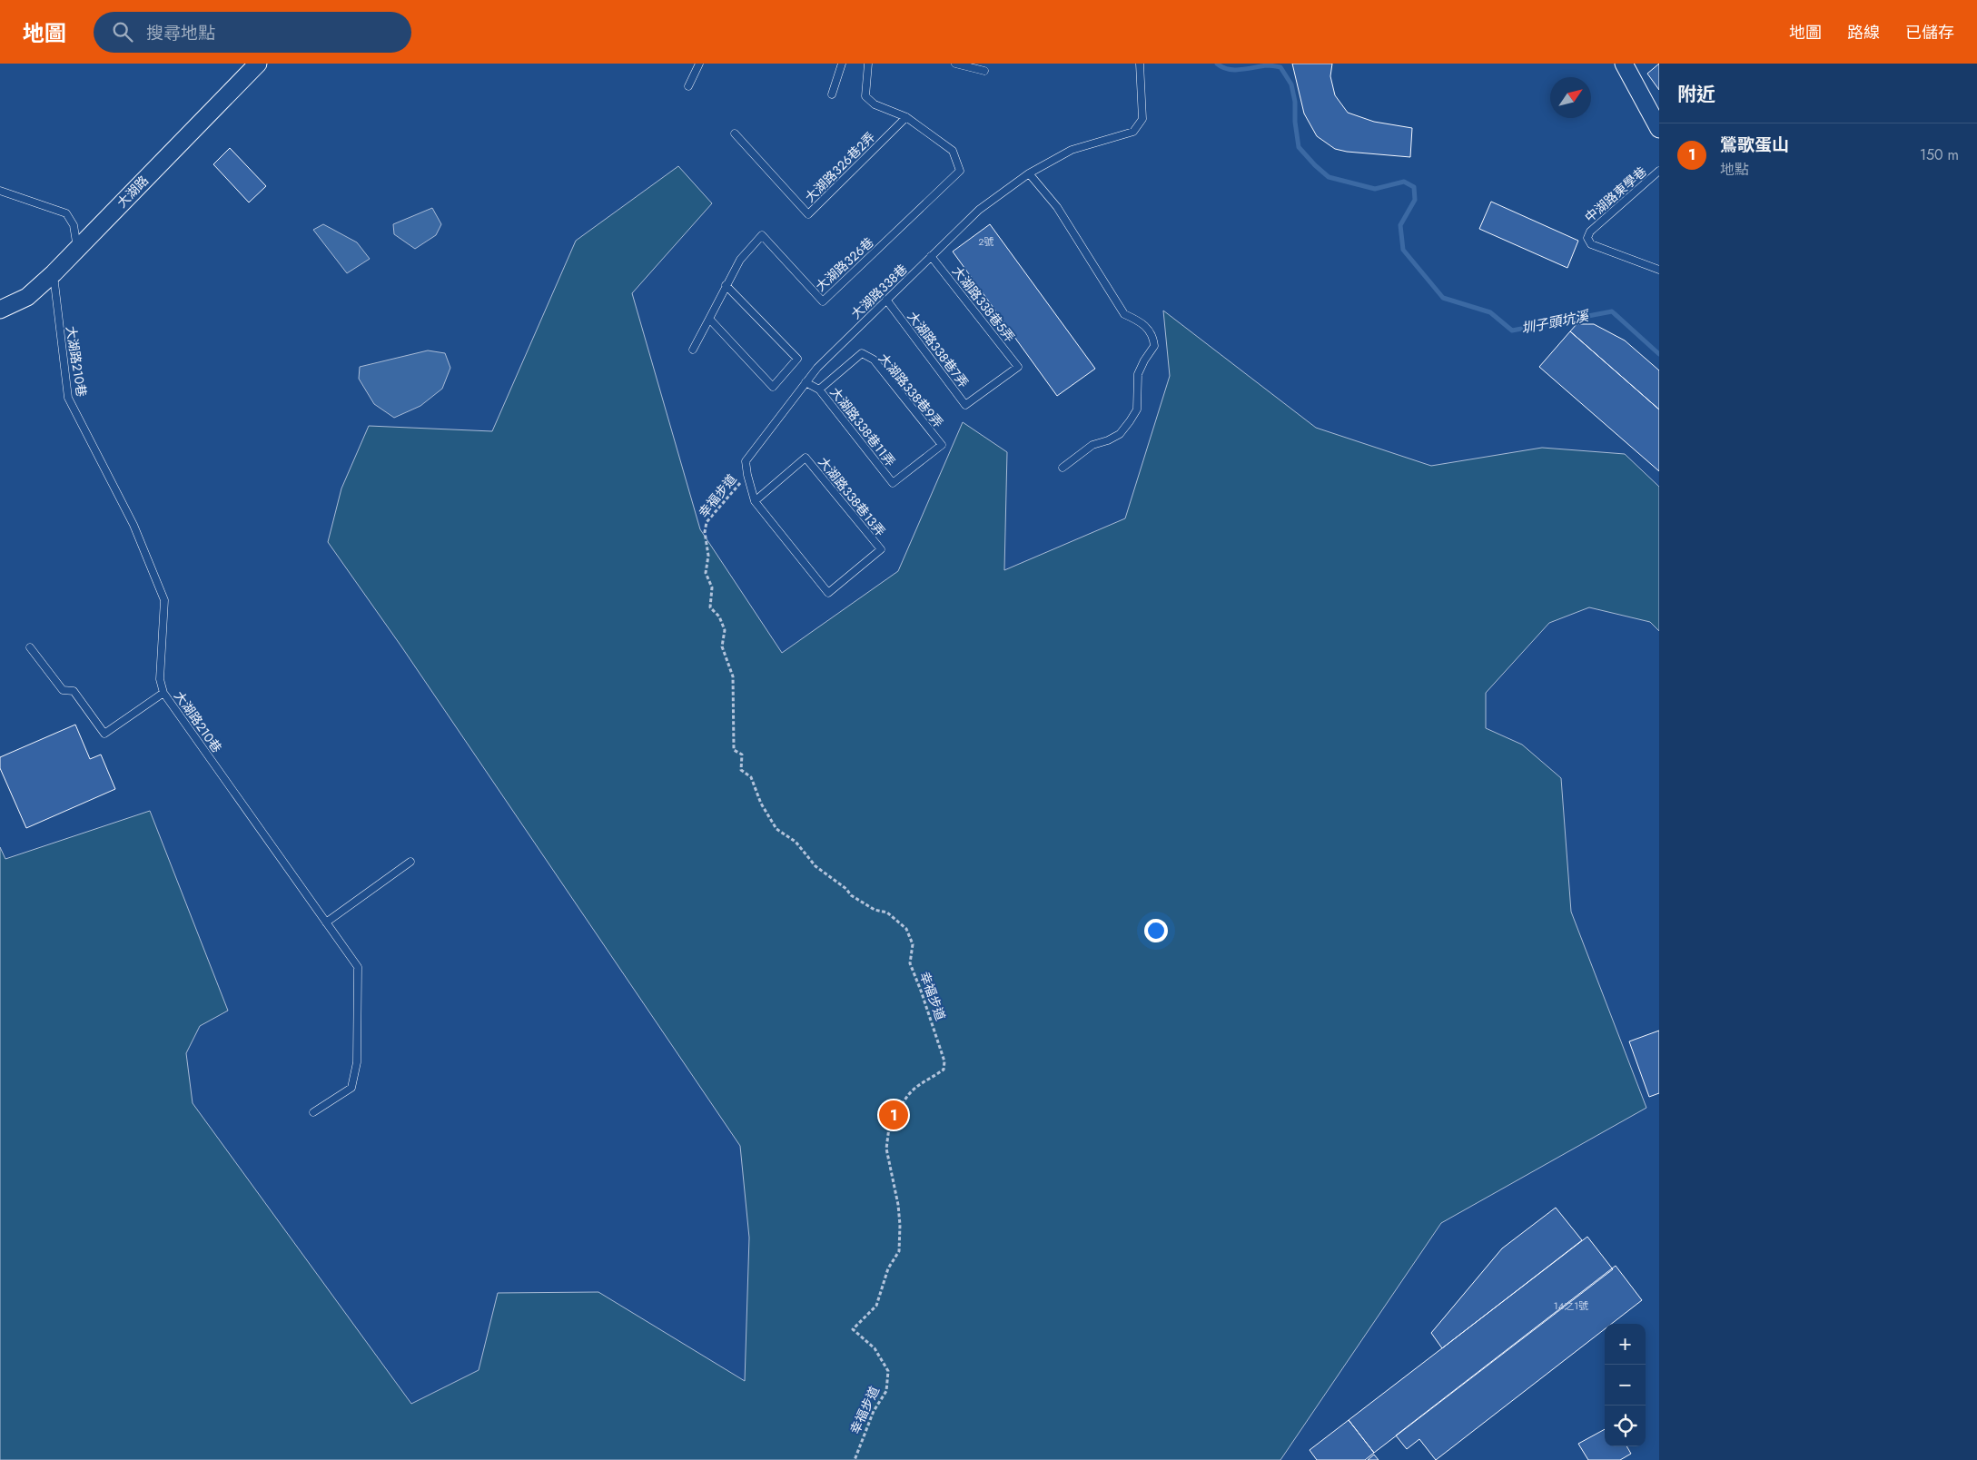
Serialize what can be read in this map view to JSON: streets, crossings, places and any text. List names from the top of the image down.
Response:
{
  "streets": {
    "street": ["大湖路"],
    "lane": [
      "大湖路326巷2弄",
      "中湖路東學巷",
      "大湖路326巷",
      "大湖路338巷",
      "大湖路338巷5弄",
      "大湖路338巷7弄",
      "大湖路210巷",
      "大湖路338巷9弄",
      "大湖路338巷11弄",
      "大湖路338巷13弄"
    ],
    "path": ["幸福步道"]
  },
  "crossings": [
    ["大湖路326巷2弄", "大湖路326巷"],
    ["大湖路", "大湖路210巷"],
    ["大湖路338巷", "大湖路338巷5弄"],
    ["大湖路338巷", "大湖路338巷7弄"],
    ["大湖路338巷", "大湖路338巷11弄"],
    ["大湖路338巷", "幸福步道"],
    ["大湖路338巷", "大湖路338巷13弄"],
    ["大湖路338巷5弄", "大湖路338巷7弄"],
    ["大湖路338巷9弄", "大湖路338巷11弄"]
  ],
  "water": ["圳子頭坑溪"],
  "house_numbers": ["2號", "14之1號"],
  "north": "top right",
  "page": {
    "header": "地圖",
    "search": "搜尋地點",
    "nav": ["地圖", "路線", "已儲存"],
    "heading": "附近",
    "list": [
      {
        "mark": "1",
        "name": "鶯歌蛋山",
        "note": "地點",
        "value": "150 m"
      }
    ],
    "pins": "1",
    "map_buttons": ["+", "−"]
  }
}
